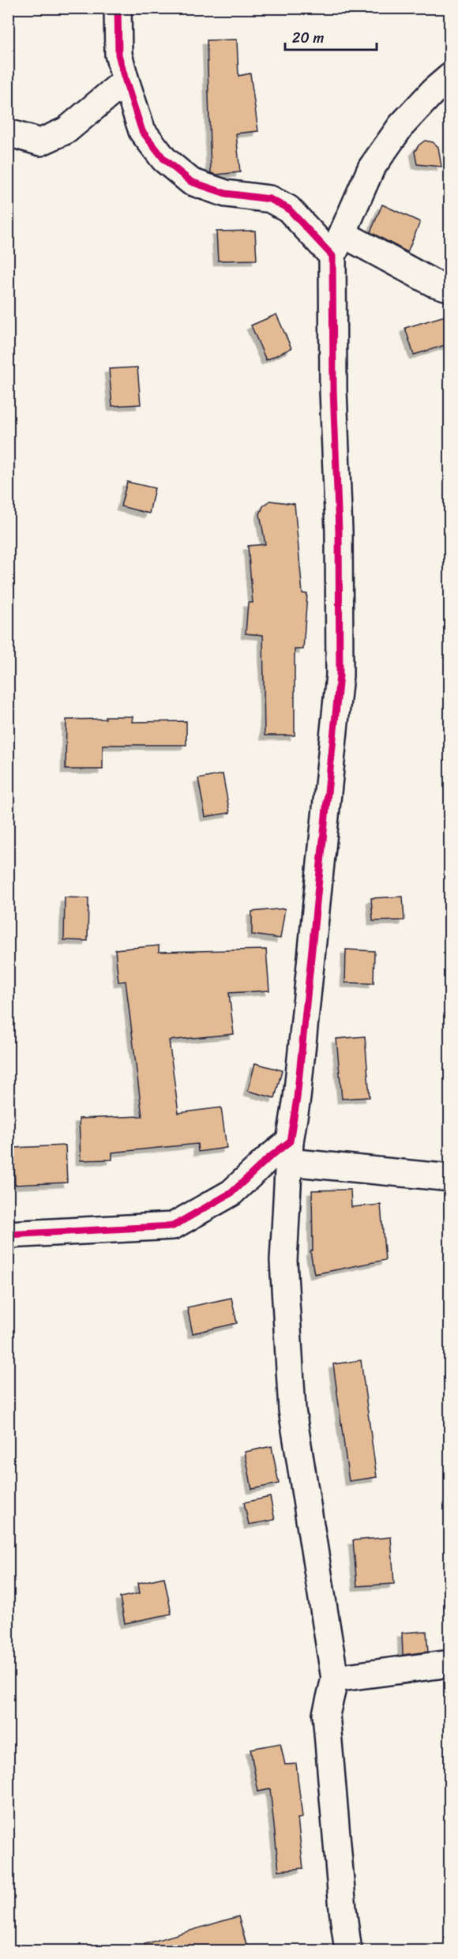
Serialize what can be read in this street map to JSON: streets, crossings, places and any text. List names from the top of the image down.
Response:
{
  "scale_bar": "20 m"
}
